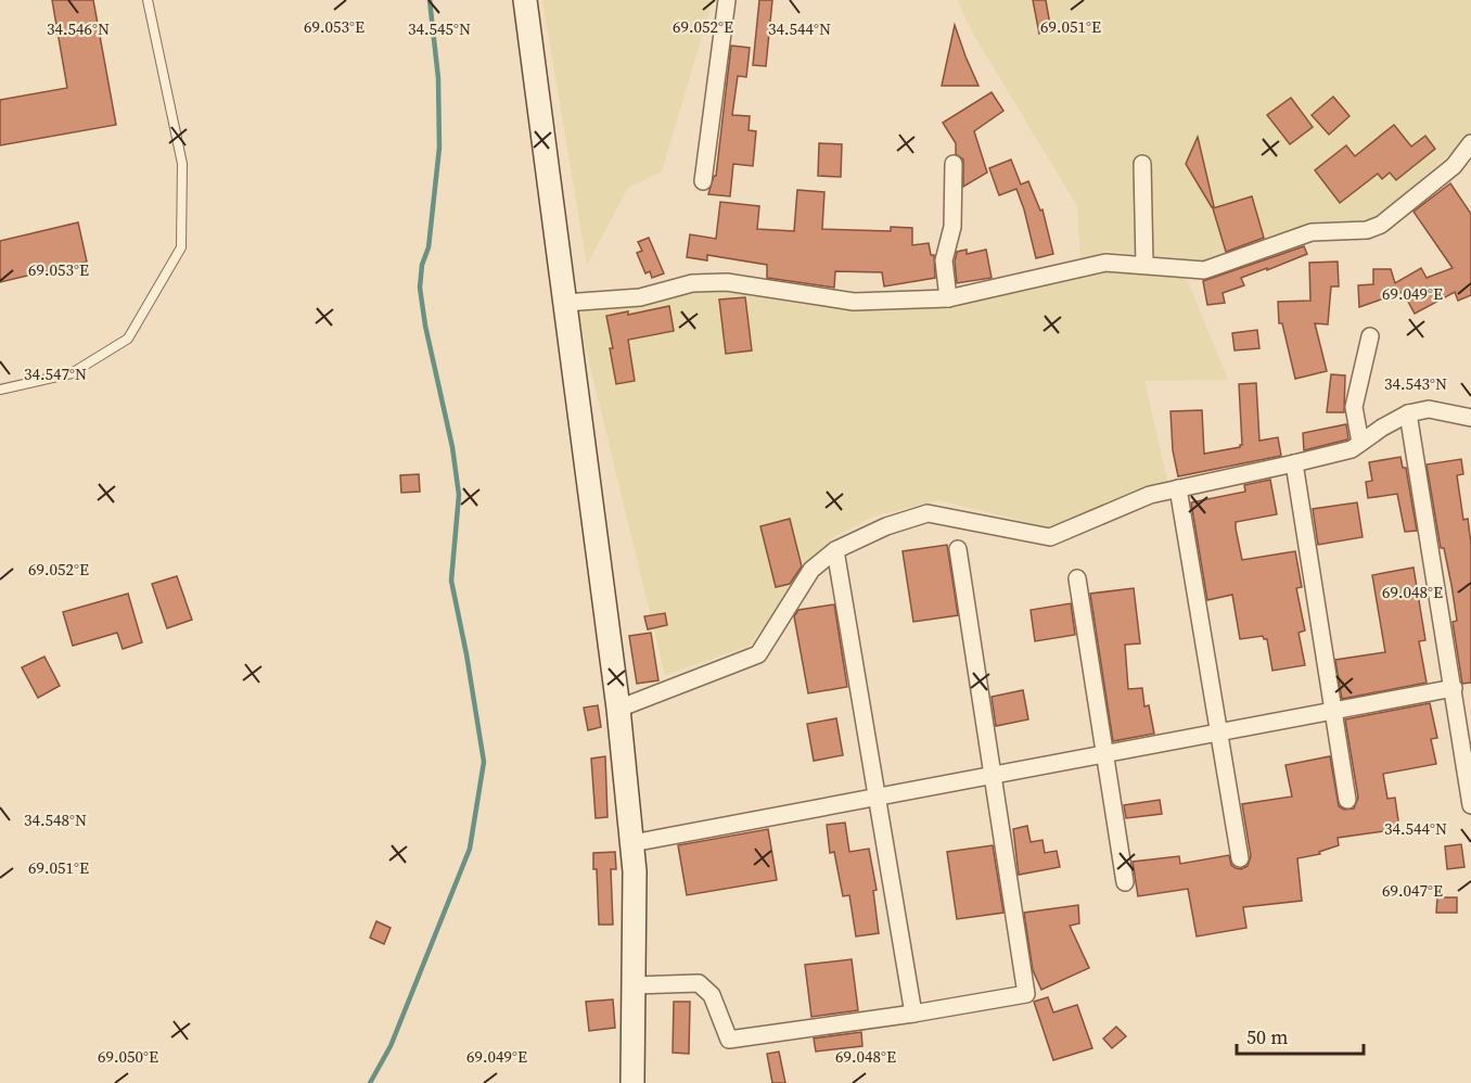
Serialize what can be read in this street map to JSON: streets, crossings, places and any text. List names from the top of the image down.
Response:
{
  "scale_bar": "50 m",
  "coordinates": [
    "69.053°E",
    "69.052°E",
    "69.051°E",
    "34.546°N",
    "34.545°N",
    "34.544°N",
    "69.049°E",
    "34.547°N",
    "34.543°N",
    "69.048°E",
    "34.548°N",
    "69.047°E",
    "69.050°E"
  ]
}
